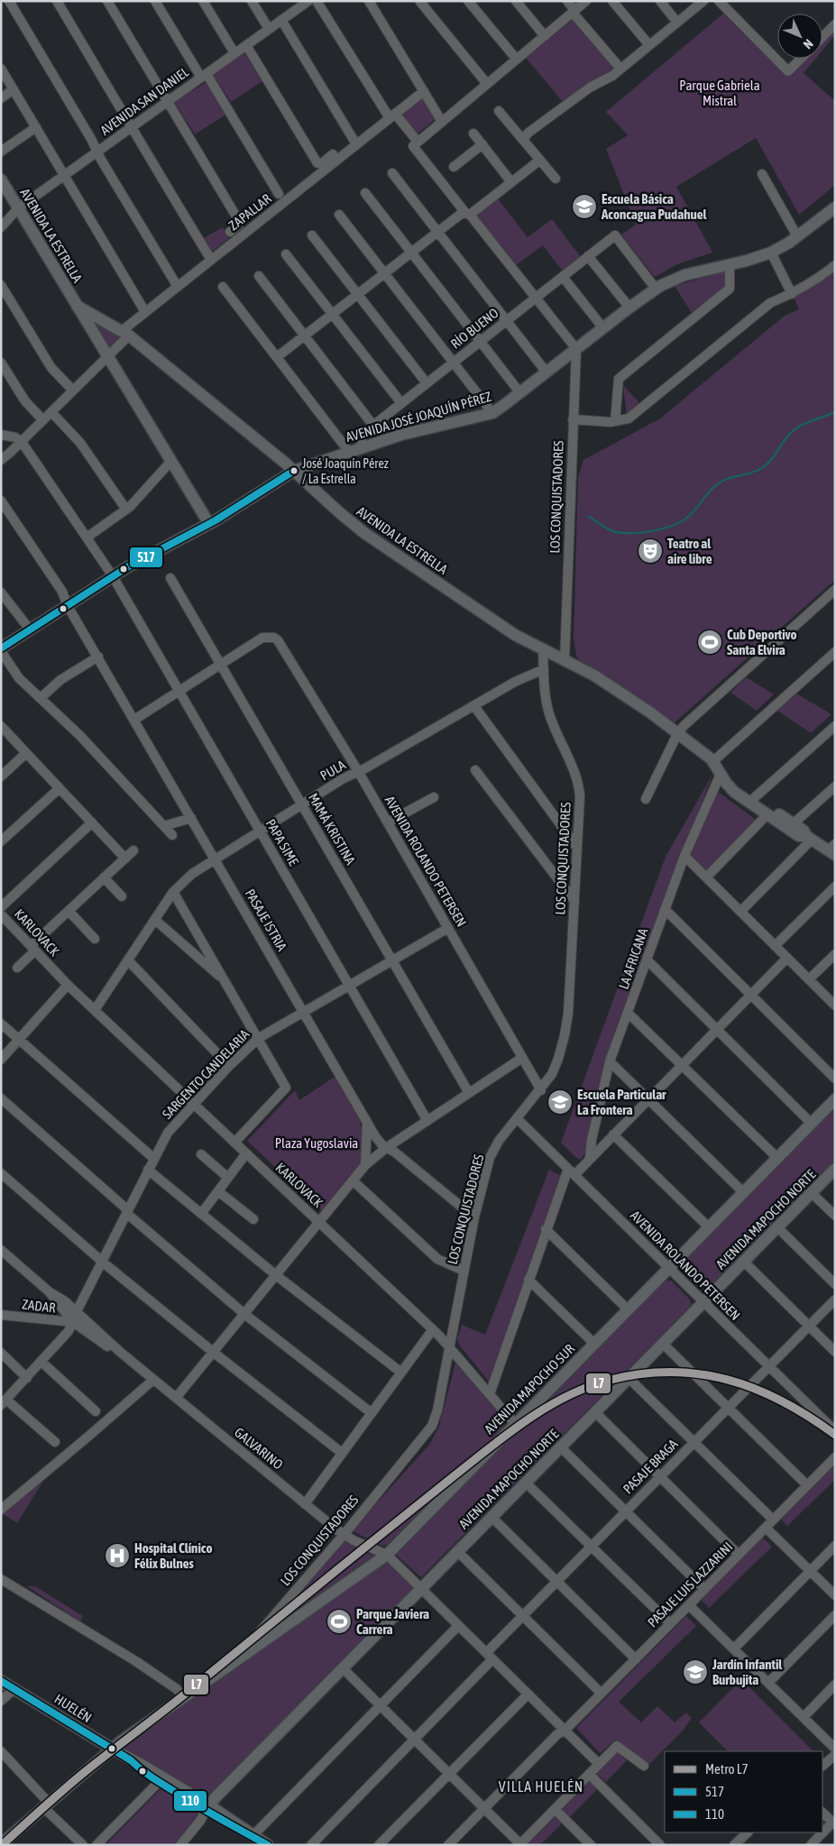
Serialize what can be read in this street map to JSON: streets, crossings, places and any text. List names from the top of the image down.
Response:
{
  "streets": {
    "main road": [
      "AVENIDA LA ESTRELLA",
      "AVENIDA JOSÉ JOAQUÍN PÉREZ",
      "AVENIDA MAPOCHO NORTE",
      "AVENIDA MAPOCHO SUR",
      "HUELÉN"
    ],
    "street": [
      "AVENIDA SAN DANIEL",
      "ZAPALLAR",
      "RÍO BUENO",
      "LOS CONQUISTADORES",
      "PULA",
      "MAMÁ KRISTINA",
      "PAPA SIME",
      "AVENIDA ROLANDO PETERSEN",
      "PASAJE ISTRIA",
      "KARLOVACK",
      "LA AFRICANA",
      "SARGENTO CANDELARIA",
      "ZADAR",
      "GALVARINO",
      "PASAJE BRAGA",
      "PASAJE LUIS LAZZARINI"
    ]
  },
  "crossings": [
    ["AVENIDA SAN DANIEL", "AVENIDA LA ESTRELLA"],
    ["ZAPALLAR", "AVENIDA LA ESTRELLA"],
    ["ZAPALLAR", "PAPA SIME"],
    ["AVENIDA LA ESTRELLA", "AVENIDA JOSÉ JOAQUÍN PÉREZ"],
    ["AVENIDA LA ESTRELLA", "LOS CONQUISTADORES"],
    ["AVENIDA LA ESTRELLA", "LA AFRICANA"],
    ["RÍO BUENO", "AVENIDA JOSÉ JOAQUÍN PÉREZ"],
    ["AVENIDA JOSÉ JOAQUÍN PÉREZ", "LOS CONQUISTADORES"],
    ["AVENIDA JOSÉ JOAQUÍN PÉREZ", "PAPA SIME"],
    ["AVENIDA JOSÉ JOAQUÍN PÉREZ", "PASAJE ISTRIA"],
    ["LOS CONQUISTADORES", "PULA"],
    ["LOS CONQUISTADORES", "AVENIDA ROLANDO PETERSEN"],
    ["LOS CONQUISTADORES", "PASAJE ISTRIA"],
    ["LOS CONQUISTADORES", "KARLOVACK"],
    ["LOS CONQUISTADORES", "AVENIDA MAPOCHO SUR"],
    ["LOS CONQUISTADORES", "GALVARINO"],
    ["PULA", "MAMÁ KRISTINA"],
    ["PULA", "PAPA SIME"],
    ["PULA", "AVENIDA ROLANDO PETERSEN"],
    ["PULA", "PASAJE ISTRIA"],
    ["PULA", "KARLOVACK"],
    ["MAMÁ KRISTINA", "AVENIDA ROLANDO PETERSEN"],
    ["MAMÁ KRISTINA", "SARGENTO CANDELARIA"],
    ["PAPA SIME", "SARGENTO CANDELARIA"],
    ["AVENIDA ROLANDO PETERSEN", "SARGENTO CANDELARIA"],
    ["AVENIDA ROLANDO PETERSEN", "AVENIDA MAPOCHO NORTE"],
    ["AVENIDA ROLANDO PETERSEN", "AVENIDA MAPOCHO SUR"],
    ["AVENIDA ROLANDO PETERSEN", "PASAJE BRAGA"],
    ["PASAJE ISTRIA", "SARGENTO CANDELARIA"],
    ["KARLOVACK", "SARGENTO CANDELARIA"],
    ["KARLOVACK", "AVENIDA MAPOCHO SUR"],
    ["SARGENTO CANDELARIA", "ZADAR"],
    ["SARGENTO CANDELARIA", "GALVARINO"],
    ["AVENIDA MAPOCHO NORTE", "HUELÉN"],
    ["ZADAR", "GALVARINO"],
    ["AVENIDA MAPOCHO SUR", "GALVARINO"],
    ["AVENIDA MAPOCHO SUR", "HUELÉN"]
  ],
  "districts": ["VILLA HUELÉN"],
  "parks": ["Parque Gabriela Mistral", "Plaza Yugoslavia"],
  "places": {
    "school or university": ["Escuela Básica Aconcagua Pudahuel", "Escuela Particular La Frontera", "Jardín Infantil Burbujita"],
    "other": ["José Joaquín Pérez / La Estrella"],
    "theatre": ["Teatro al aire libre"],
    "sports": ["Cub Deportivo Santa Elvira", "Parque Javiera Carrera"],
    "hospital": ["Hospital Clínico Félix Bulnes"]
  },
  "lines": ["transit line 517", "metro line L7", "transit line 110"],
  "legend": ["Metro L7", "517", "110"],
  "north": "bottom right"
}
